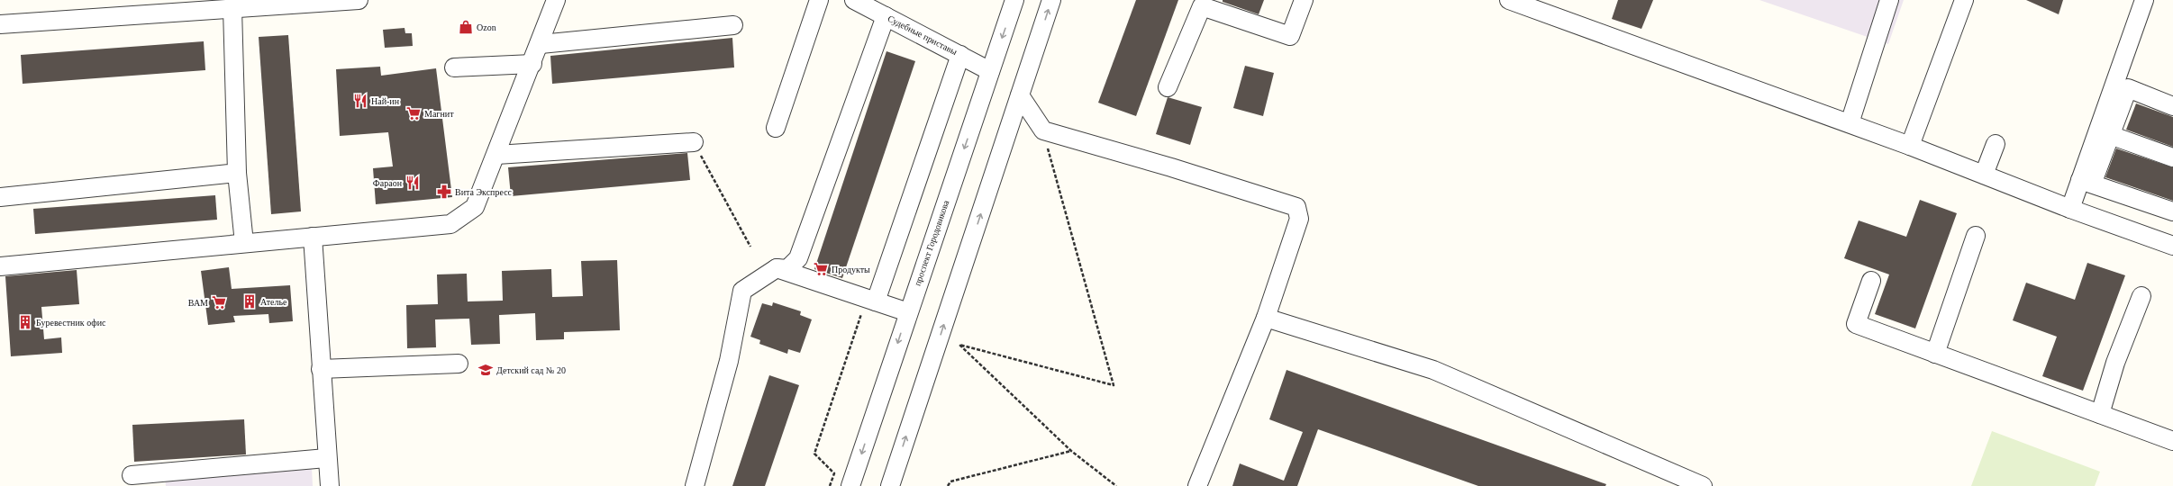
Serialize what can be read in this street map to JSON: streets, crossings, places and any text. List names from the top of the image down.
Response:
{
  "streets": {
    "street": ["Судебные приставы", "проспект Городовикова"]
  },
  "crossings": [
    ["Судебные приставы", "проспект Городовикова"]
  ],
  "places": {
    "shop": ["Ozon"],
    "restaurant": ["Най-ин", "Фараон"],
    "supermarket": ["Магнит", "Продукты", "ВАМ"],
    "pharmacy": ["Вита Экспресс"],
    "building": ["Ателье", "Буревестник офис"],
    "school or university": ["Детский сад № 20"]
  }
}
